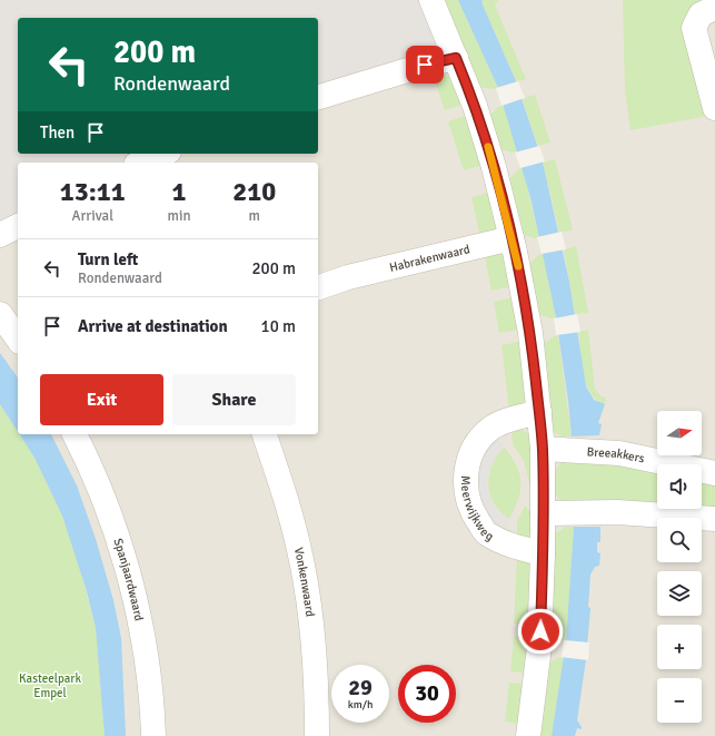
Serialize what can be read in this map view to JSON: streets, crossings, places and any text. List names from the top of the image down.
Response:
{
  "streets": {
    "street": [
      "Habrakenwaard",
      "Breeakkers",
      "Meerwijkweg",
      "Spanjaardwaard",
      "Vonkenwaard"
    ]
  },
  "parks": ["Kasteelpark Empel"],
  "north": "right",
  "page": {
    "turn": ["200 m", "Rondenwaard"],
    "then": "Then",
    "eta": [
      "13:11",
      "Arrival",
      "1",
      "min",
      "210",
      "m"
    ],
    "list": [
      {
        "name": "Turn left",
        "note": "Rondenwaard",
        "value": "200 m"
      },
      {
        "name": "Arrive at destination",
        "value": "10 m"
      }
    ],
    "buttons": ["Exit", "Share"],
    "map_buttons": ["+", "−"],
    "speed": "29 km/h",
    "limit": "30"
  }
}
